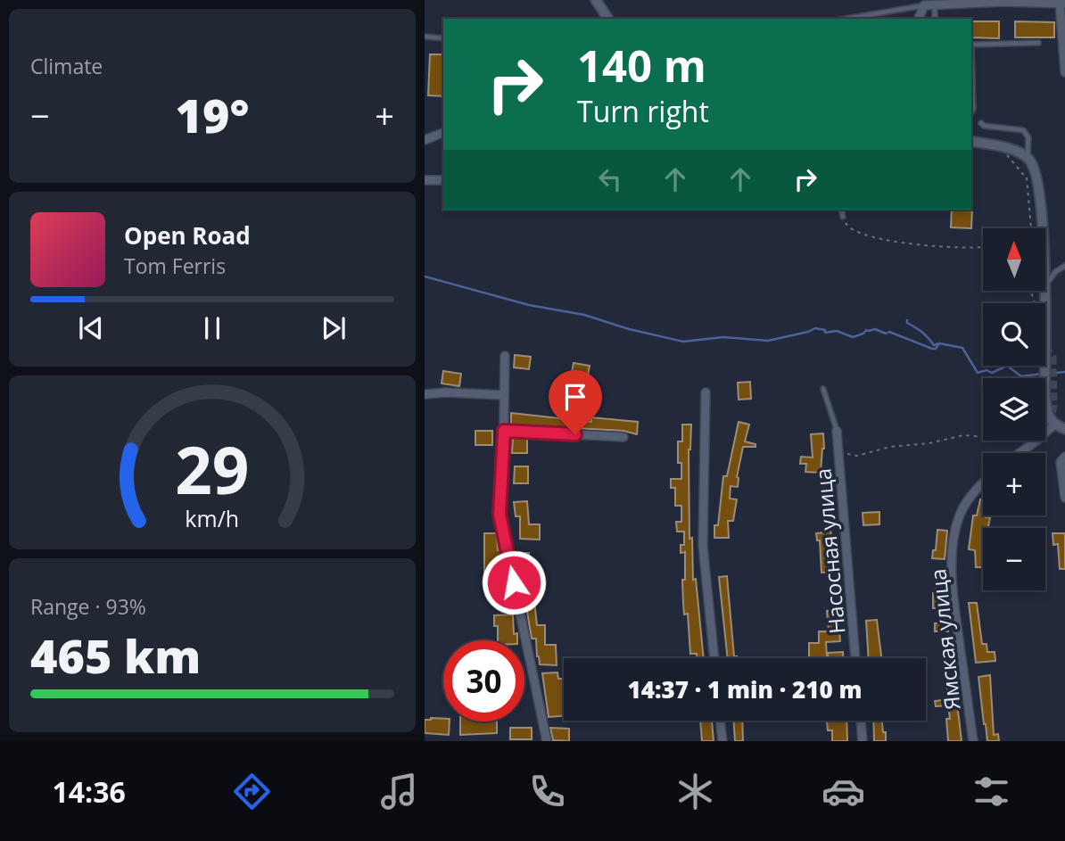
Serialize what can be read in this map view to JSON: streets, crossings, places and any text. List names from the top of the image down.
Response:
{
  "streets": {
    "street": ["Насосная улица", "Ямская улица"]
  },
  "north": "top",
  "page": {
    "tile": [
      "Climate",
      ["Range · 93%", "465 km"]
    ],
    "turn": ["140 m", "Turn right"],
    "heat": ["−", "19°", "+"],
    "song": ["Open Road", "Tom Ferris"],
    "map_buttons": ["+", "−"],
    "limit": "30",
    "trip": "14:37 · 1 min · 210 m",
    "tabs": "14:36",
    "gauge": ["29", "km/h"]
  }
}
